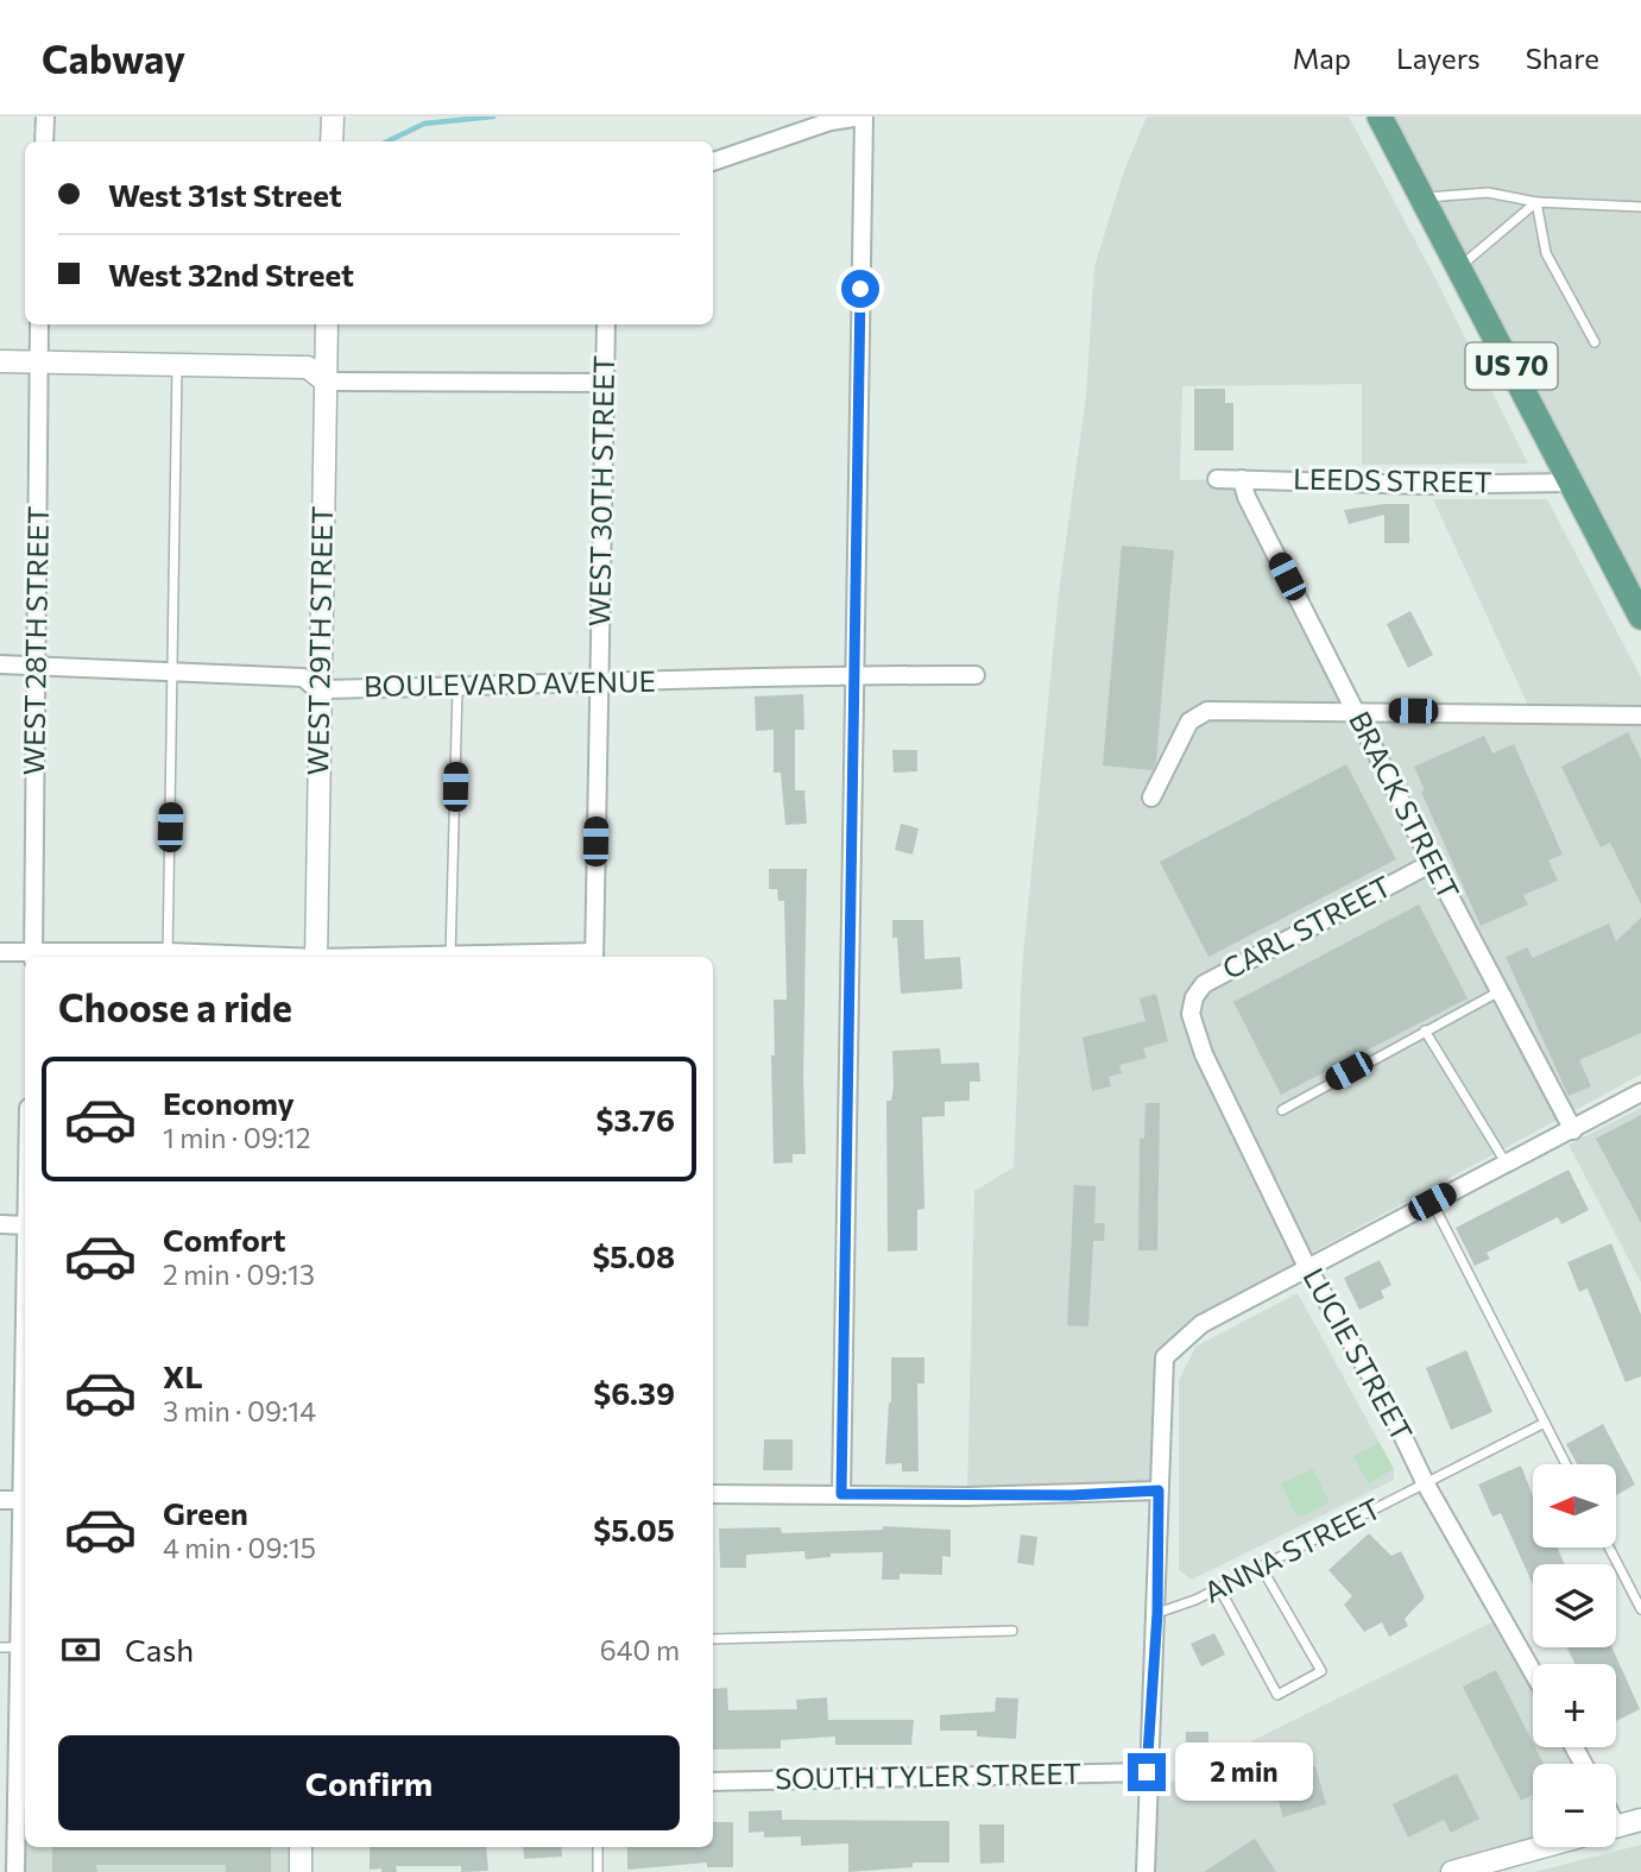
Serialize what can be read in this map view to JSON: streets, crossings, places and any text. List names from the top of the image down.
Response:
{
  "streets": {
    "main road": ["US 70"],
    "street": [
      "LEEDS STREET",
      "WEST 30TH STREET",
      "WEST 28TH STREET",
      "WEST 29TH STREET",
      "BOULEVARD AVENUE",
      "BRACK STREET",
      "CARL STREET",
      "LUCIE STREET",
      "SOUTH TYLER STREET"
    ],
    "lane": ["ANNA STREET"]
  },
  "crossings": [
    ["US 70", "LEEDS STREET"],
    ["LEEDS STREET", "BRACK STREET"],
    ["WEST 30TH STREET", "BOULEVARD AVENUE"],
    ["WEST 28TH STREET", "BOULEVARD AVENUE"],
    ["WEST 29TH STREET", "BOULEVARD AVENUE"],
    ["BRACK STREET", "CARL STREET"],
    ["CARL STREET", "LUCIE STREET"],
    ["LUCIE STREET", "ANNA STREET"]
  ],
  "north": "left",
  "page": {
    "header": "Cabway",
    "nav": ["Map", "Layers", "Share"],
    "banner": ["West 31st Street", "West 32nd Street"],
    "heading": "Choose a ride",
    "list": [
      {
        "name": "Economy",
        "note": "1 min · 09:12",
        "value": "$3.76"
      },
      {
        "name": "Comfort",
        "note": "2 min · 09:13",
        "value": "$5.08"
      },
      {
        "name": "XL",
        "note": "3 min · 09:14",
        "value": "$6.39"
      },
      {
        "name": "Green",
        "note": "4 min · 09:15",
        "value": "$5.05"
      }
    ],
    "map_buttons": ["+", "−"],
    "pay": ["Cash", "640 m"],
    "buttons": "Confirm",
    "bubble": "2 min"
  }
}
